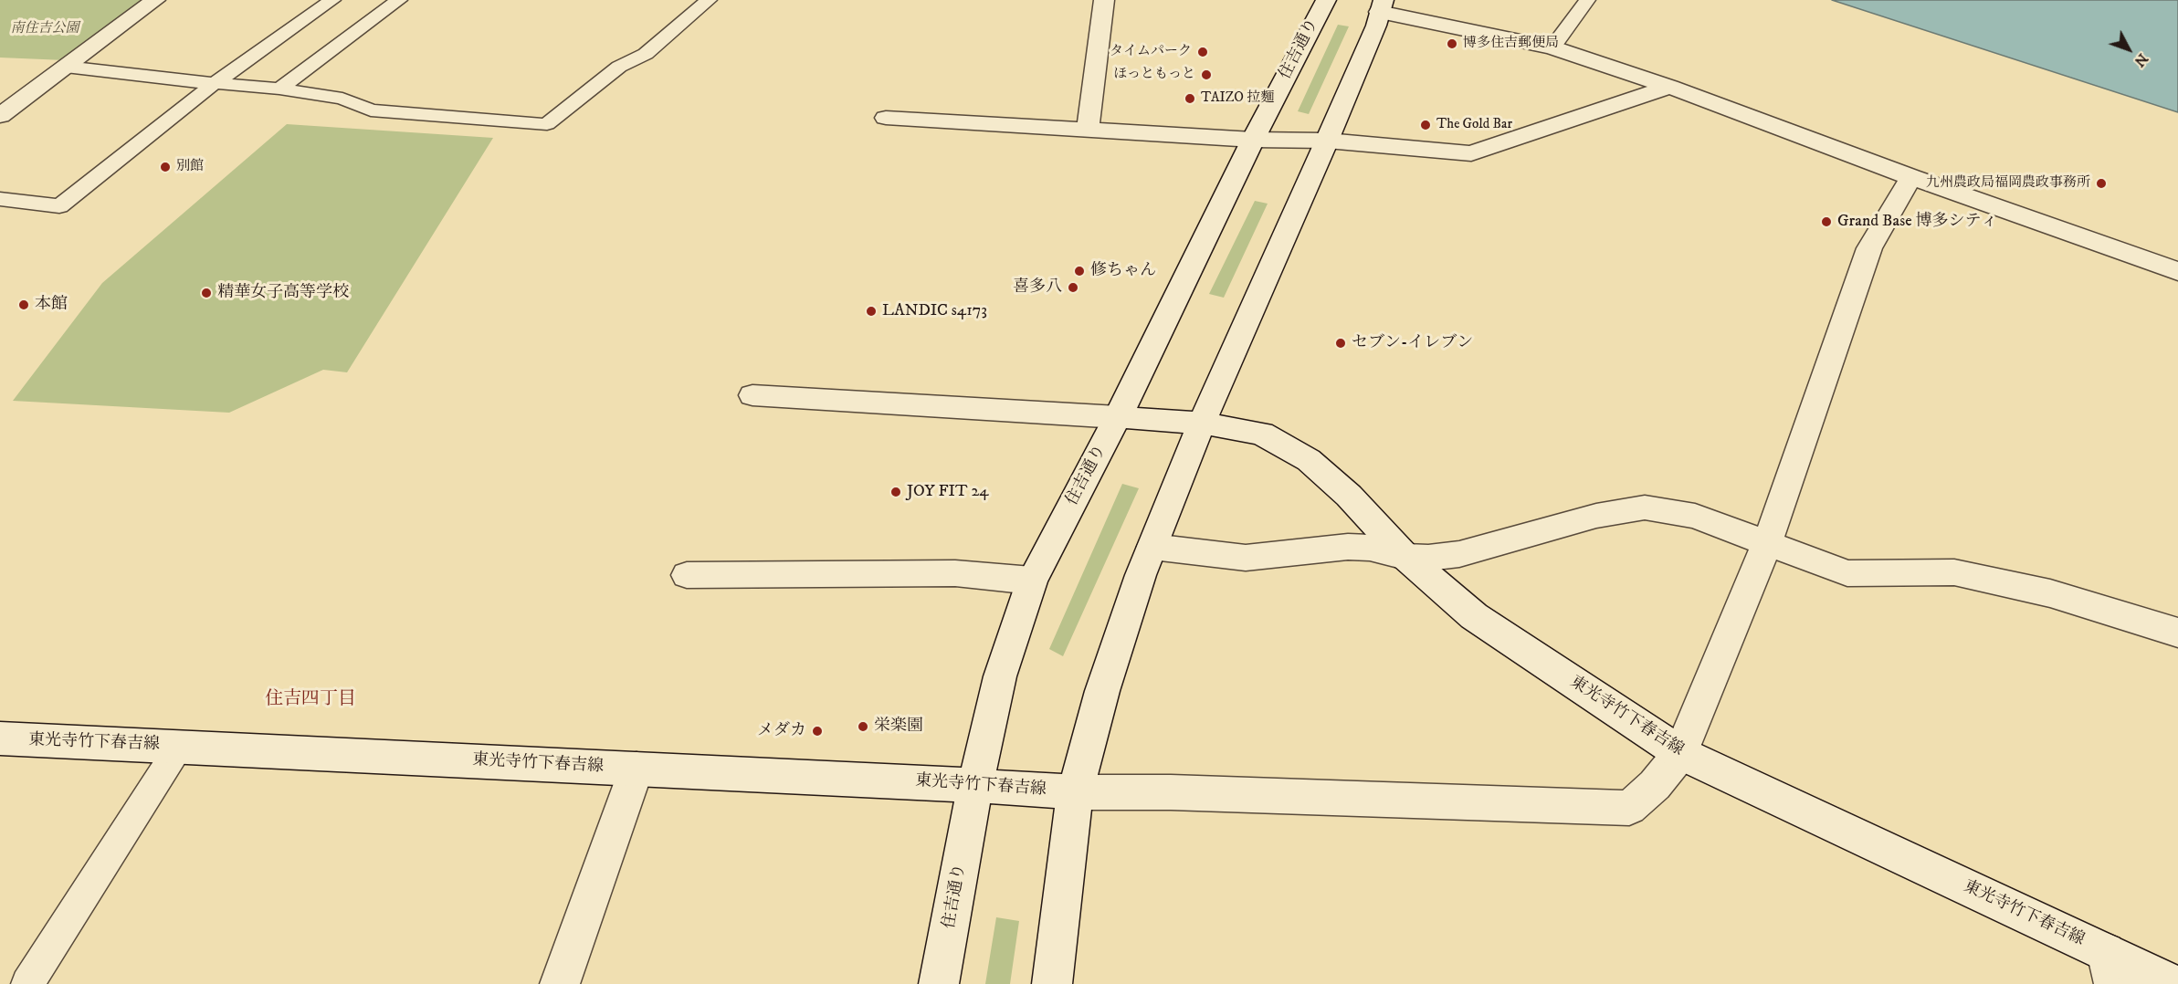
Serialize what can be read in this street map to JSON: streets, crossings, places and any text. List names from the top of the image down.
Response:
{
  "streets": {
    "street": ["住吉通り", "東光寺竹下春吉線"]
  },
  "crossings": [
    ["住吉通り", "東光寺竹下春吉線"]
  ],
  "districts": ["住吉四丁目"],
  "parks": ["南住吉公園"],
  "places": [
    "博多住吉郵便局",
    "タイムパーク",
    "ほっともっと",
    "TAIZO 拉麵",
    "The Gold Bar",
    "別館",
    "九州農政局福岡農政事務所",
    "Grand Base 博多シティ",
    "修ちゃん",
    "喜多八",
    "精華女子高等学校",
    "本館",
    "LANDIC s4173",
    "セブン-イレブン",
    "JOY FIT 24",
    "栄楽園",
    "メダカ"
  ],
  "north": "bottom right"
}
